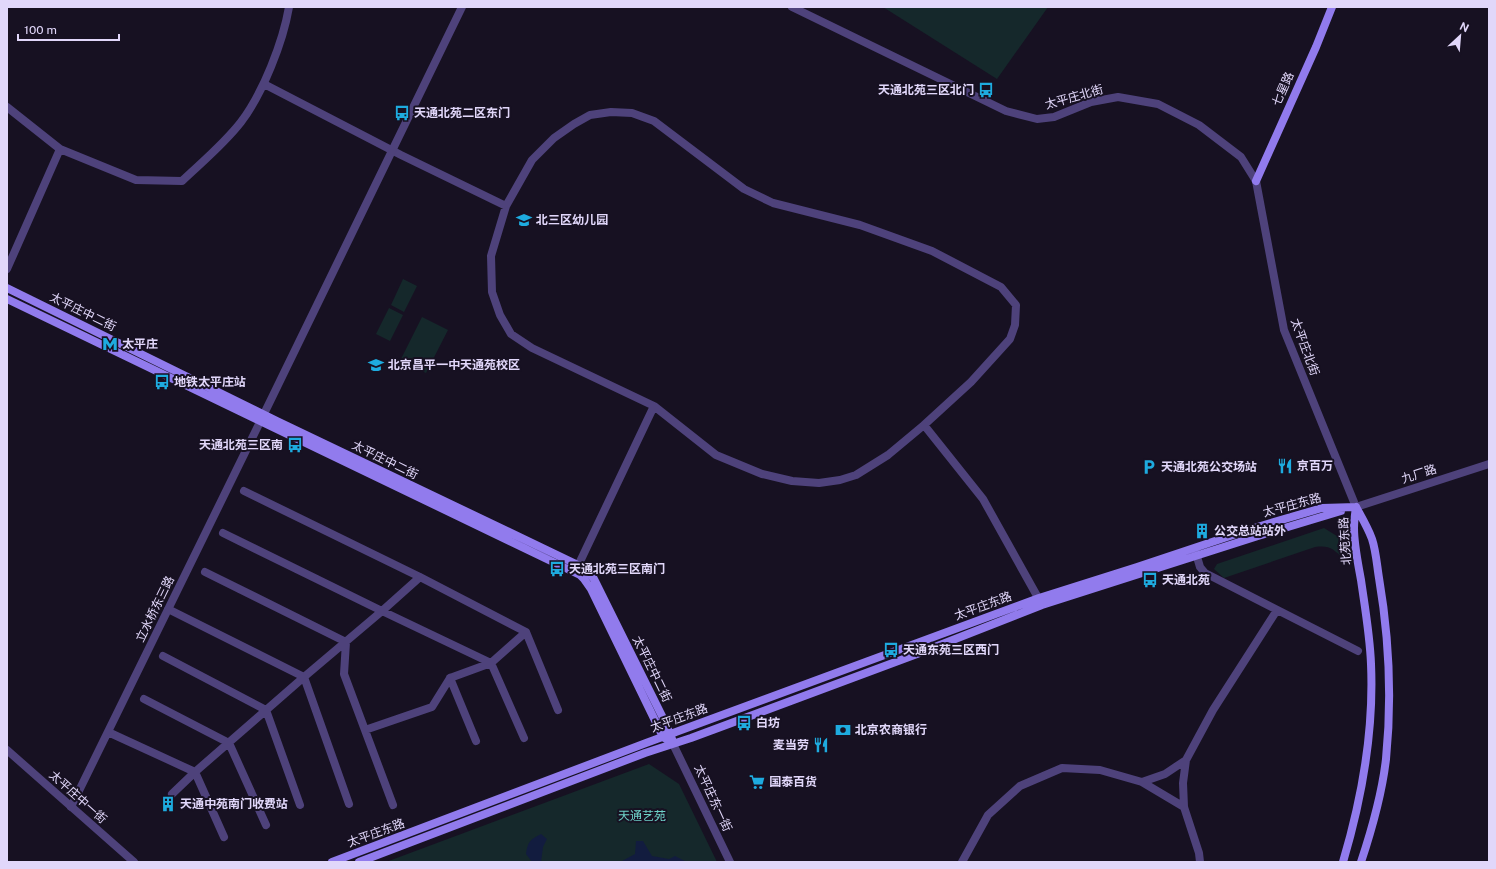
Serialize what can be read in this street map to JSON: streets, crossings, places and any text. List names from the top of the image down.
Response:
{
  "streets": {
    "main road": [
      "七星路",
      "太平庄中二街",
      "太平庄东路",
      "北苑东路"
    ],
    "street": [
      "太平庄北街",
      "九厂路",
      "立水桥东三路",
      "太平庄中一街",
      "太平庄东一街"
    ]
  },
  "crossings": [
    ["七星路", "太平庄北街"],
    ["太平庄北街", "九厂路"],
    ["太平庄北街", "太平庄东路"],
    ["太平庄北街", "北苑东路"],
    ["太平庄中二街", "太平庄东路"],
    ["太平庄中二街", "立水桥东三路"],
    ["太平庄中二街", "太平庄东一街"],
    ["九厂路", "太平庄东路"],
    ["九厂路", "北苑东路"],
    ["太平庄东路", "北苑东路"],
    ["太平庄东路", "太平庄东一街"],
    ["立水桥东三路", "太平庄中一街"]
  ],
  "parks": ["天通艺苑"],
  "places": {
    "bus stop": [
      "天通北苑三区北门",
      "天通北苑二区东门",
      "地铁太平庄站",
      "天通北苑三区南",
      "天通北苑三区南门",
      "天通北苑",
      "天通东苑三区西门",
      "白坊"
    ],
    "school or university": ["北三区幼儿园", "北京昌平一中天通苑校区"],
    "metro station": ["太平庄"],
    "restaurant": ["京百万", "麦当劳"],
    "parking": ["天通北苑公交场站"],
    "building": ["公交总站站外", "天通中苑南门收费站"],
    "bank": ["北京农商银行"],
    "supermarket": ["国泰百货"]
  },
  "scale_bar": "100 m",
  "north": "top right"
}
